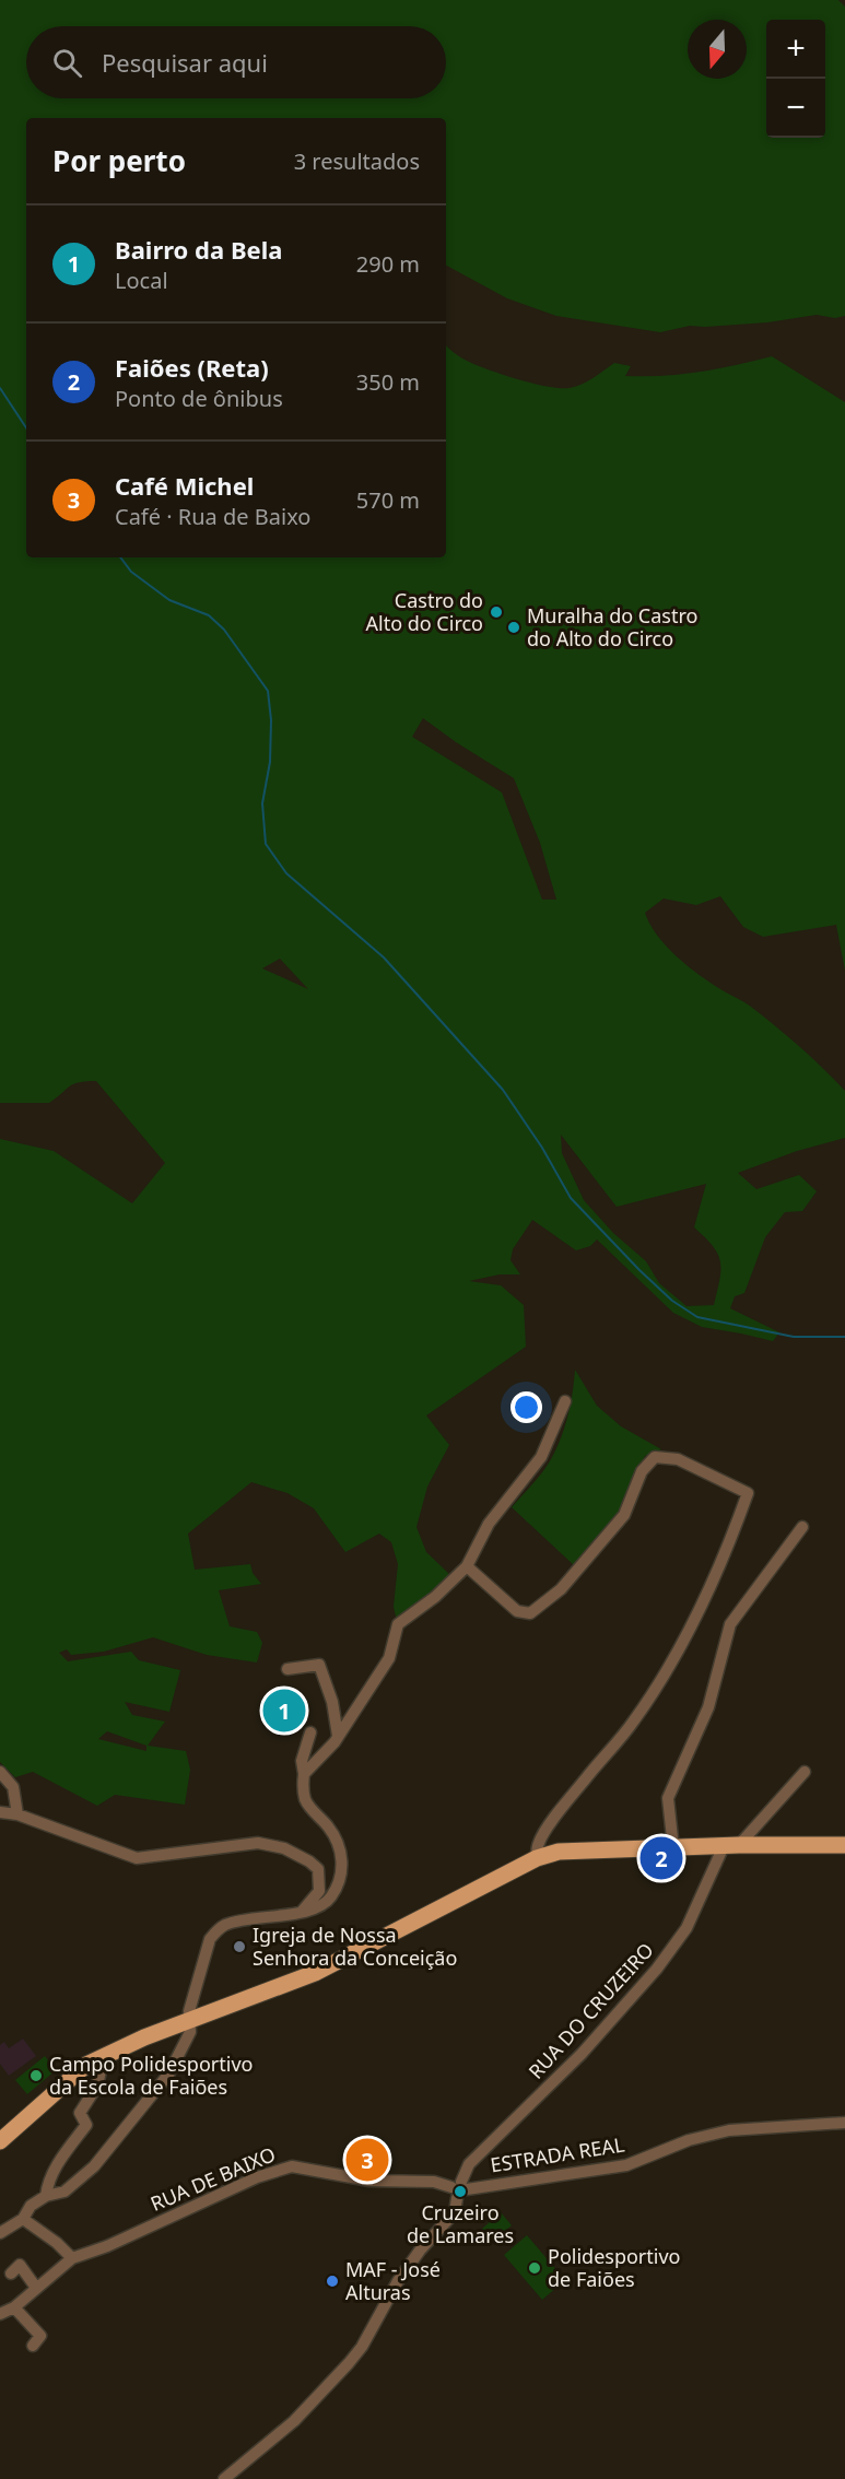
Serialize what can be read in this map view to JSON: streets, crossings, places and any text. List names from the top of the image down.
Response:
{
  "streets": {
    "street": ["RUA DO CRUZEIRO", "ESTRADA REAL", "RUA DE BAIXO"]
  },
  "crossings": [
    ["RUA DO CRUZEIRO", "ESTRADA REAL"],
    ["RUA DO CRUZEIRO", "RUA DE BAIXO"],
    ["ESTRADA REAL", "RUA DE BAIXO"]
  ],
  "places": [
    "Castro do Alto do Circo",
    "Muralha do Castro do Alto do Circo",
    "Igreja de Nossa Senhora da Conceição",
    "Campo Polidesportivo da Escola de Faiões",
    "Cruzeiro de Lamares",
    "Polidesportivo de Faiões",
    "MAF - José Alturas"
  ],
  "north": "bottom",
  "page": {
    "map_buttons": ["+", "−"],
    "search": "Pesquisar aqui",
    "heading": ["Por perto", "3 resultados"],
    "list": [
      {
        "mark": "1",
        "name": "Bairro da Bela",
        "note": "Local",
        "value": "290 m"
      },
      {
        "mark": "2",
        "name": "Faiões (Reta)",
        "note": "Ponto de ônibus",
        "value": "350 m"
      },
      {
        "mark": "3",
        "name": "Café Michel",
        "note": "Café · Rua de Baixo",
        "value": "570 m"
      }
    ],
    "pins": ["1", "2", "3"]
  }
}
